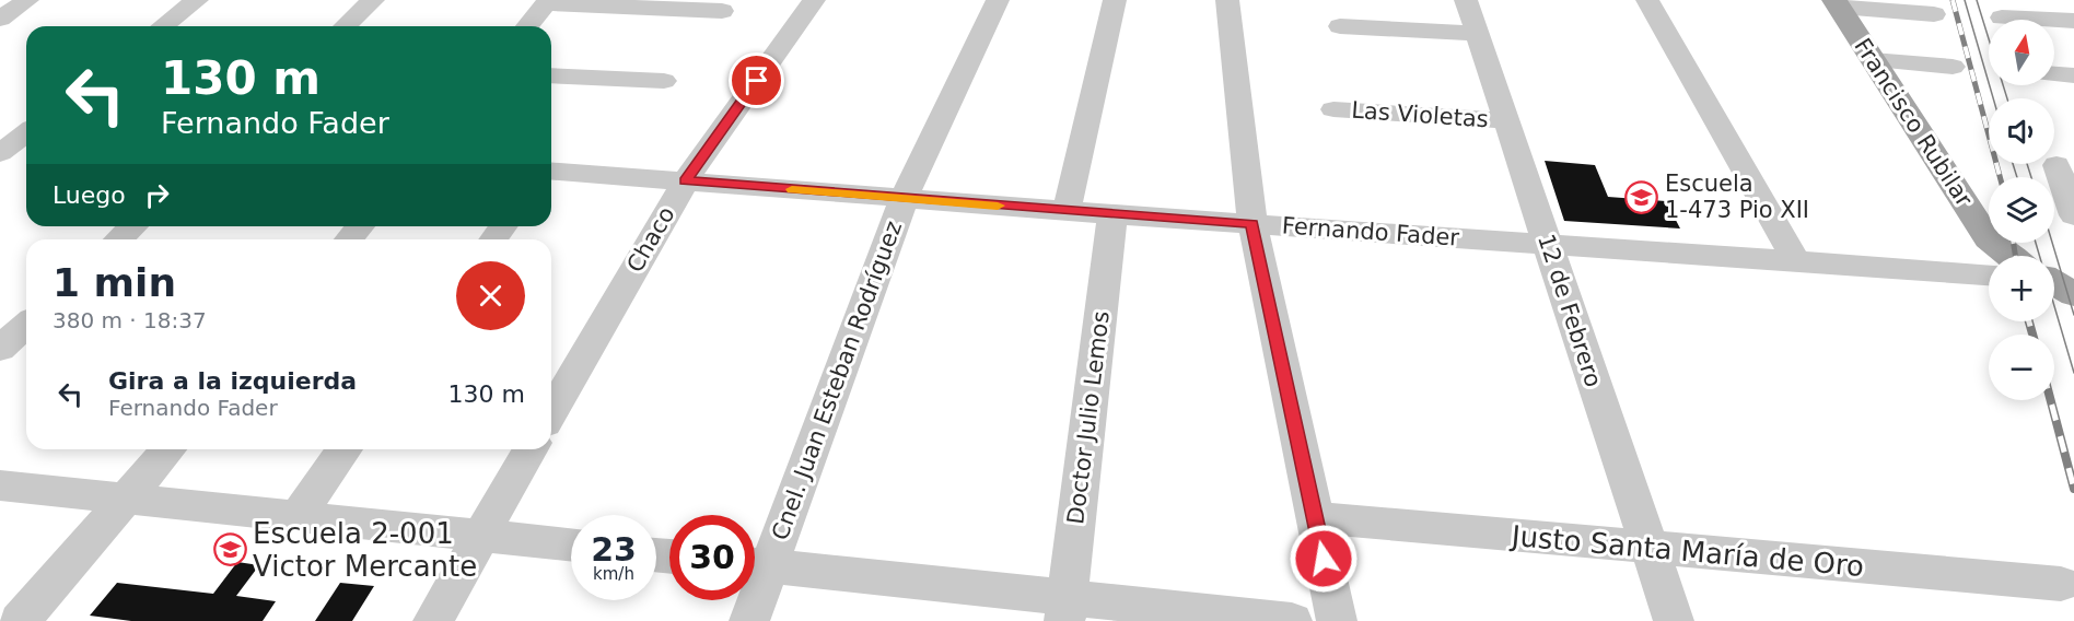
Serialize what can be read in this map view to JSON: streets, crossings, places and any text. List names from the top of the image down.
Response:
{
  "streets": {
    "main road": ["Francisco Rubilar"],
    "street": [
      "Las Violetas",
      "Fernando Fader",
      "Chaco",
      "12 de Febrero",
      "Cnel. Juan Esteban Rodríguez",
      "Doctor Julio Lemos",
      "Justo Santa María de Oro"
    ]
  },
  "crossings": [
    ["Las Violetas", "12 de Febrero"],
    ["Fernando Fader", "Chaco"],
    ["Fernando Fader", "12 de Febrero"],
    ["Fernando Fader", "Cnel. Juan Esteban Rodríguez"],
    ["Fernando Fader", "Doctor Julio Lemos"],
    ["12 de Febrero", "Justo Santa María de Oro"]
  ],
  "places": {
    "school or university": ["Escuela 1-473 Pio XII", "Escuela 2-001 Victor Mercante"]
  },
  "north": "top",
  "page": {
    "map_buttons": ["+", "−"],
    "turn": ["130 m", "Fernando Fader"],
    "then": "Luego",
    "heading": ["1 min", "380 m · 18:37"],
    "list": [
      {
        "name": "Gira a la izquierda",
        "note": "Fernando Fader",
        "value": "130 m"
      }
    ],
    "speed": "23 km/h",
    "limit": "30"
  }
}
